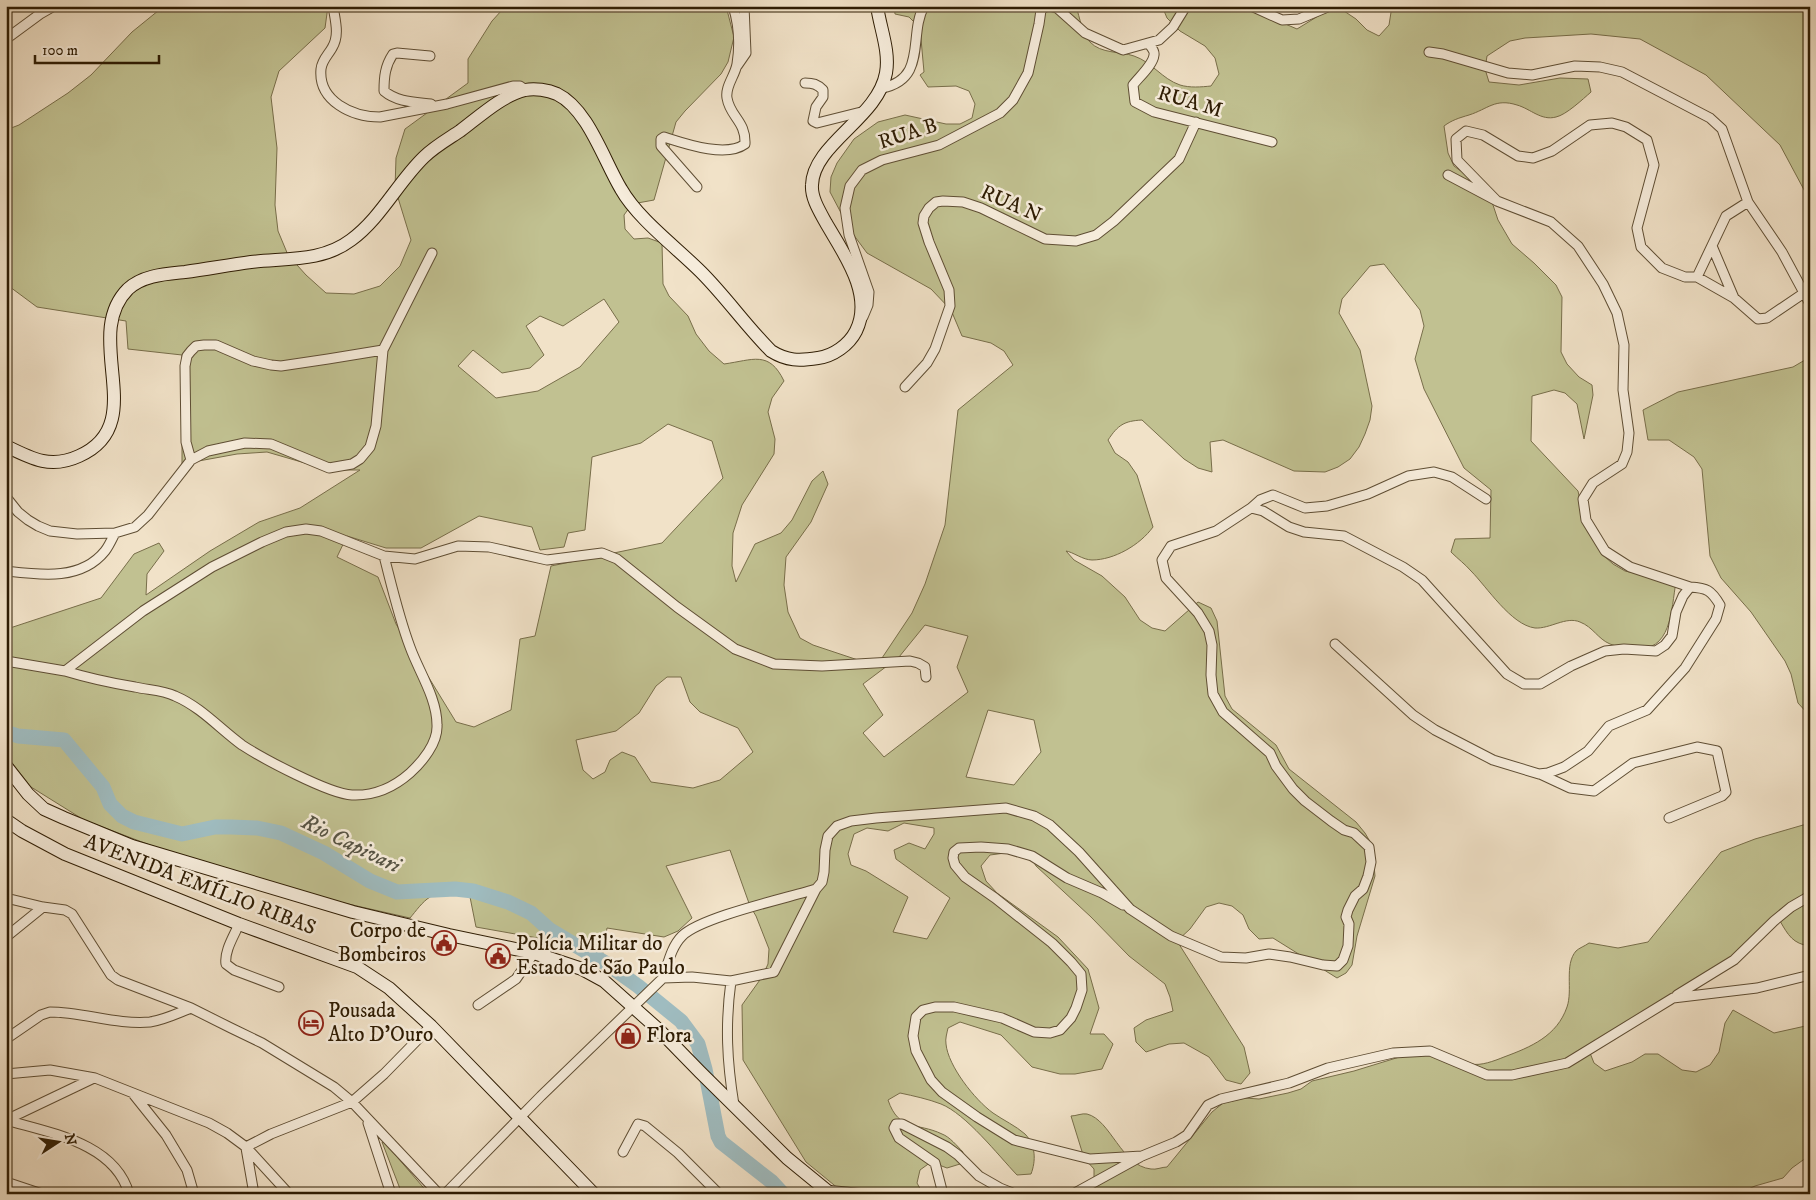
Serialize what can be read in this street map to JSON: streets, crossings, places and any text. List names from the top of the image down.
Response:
{
  "streets": {
    "street": [
      "RUA M",
      "RUA B",
      "RUA N",
      "AVENIDA EMÍLIO RIBAS"
    ]
  },
  "crossings": [
    ["RUA M", "RUA B"],
    ["RUA M", "RUA N"]
  ],
  "water": ["Rio Capivari"],
  "places": {
    "public building": ["Corpo de Bombeiros", "Polícia Militar do Estado de São Paulo"],
    "hotel": ["Pousada Alto D'Ouro"],
    "shop": ["Flora"]
  },
  "scale_bar": "100 m",
  "north": "right"
}
